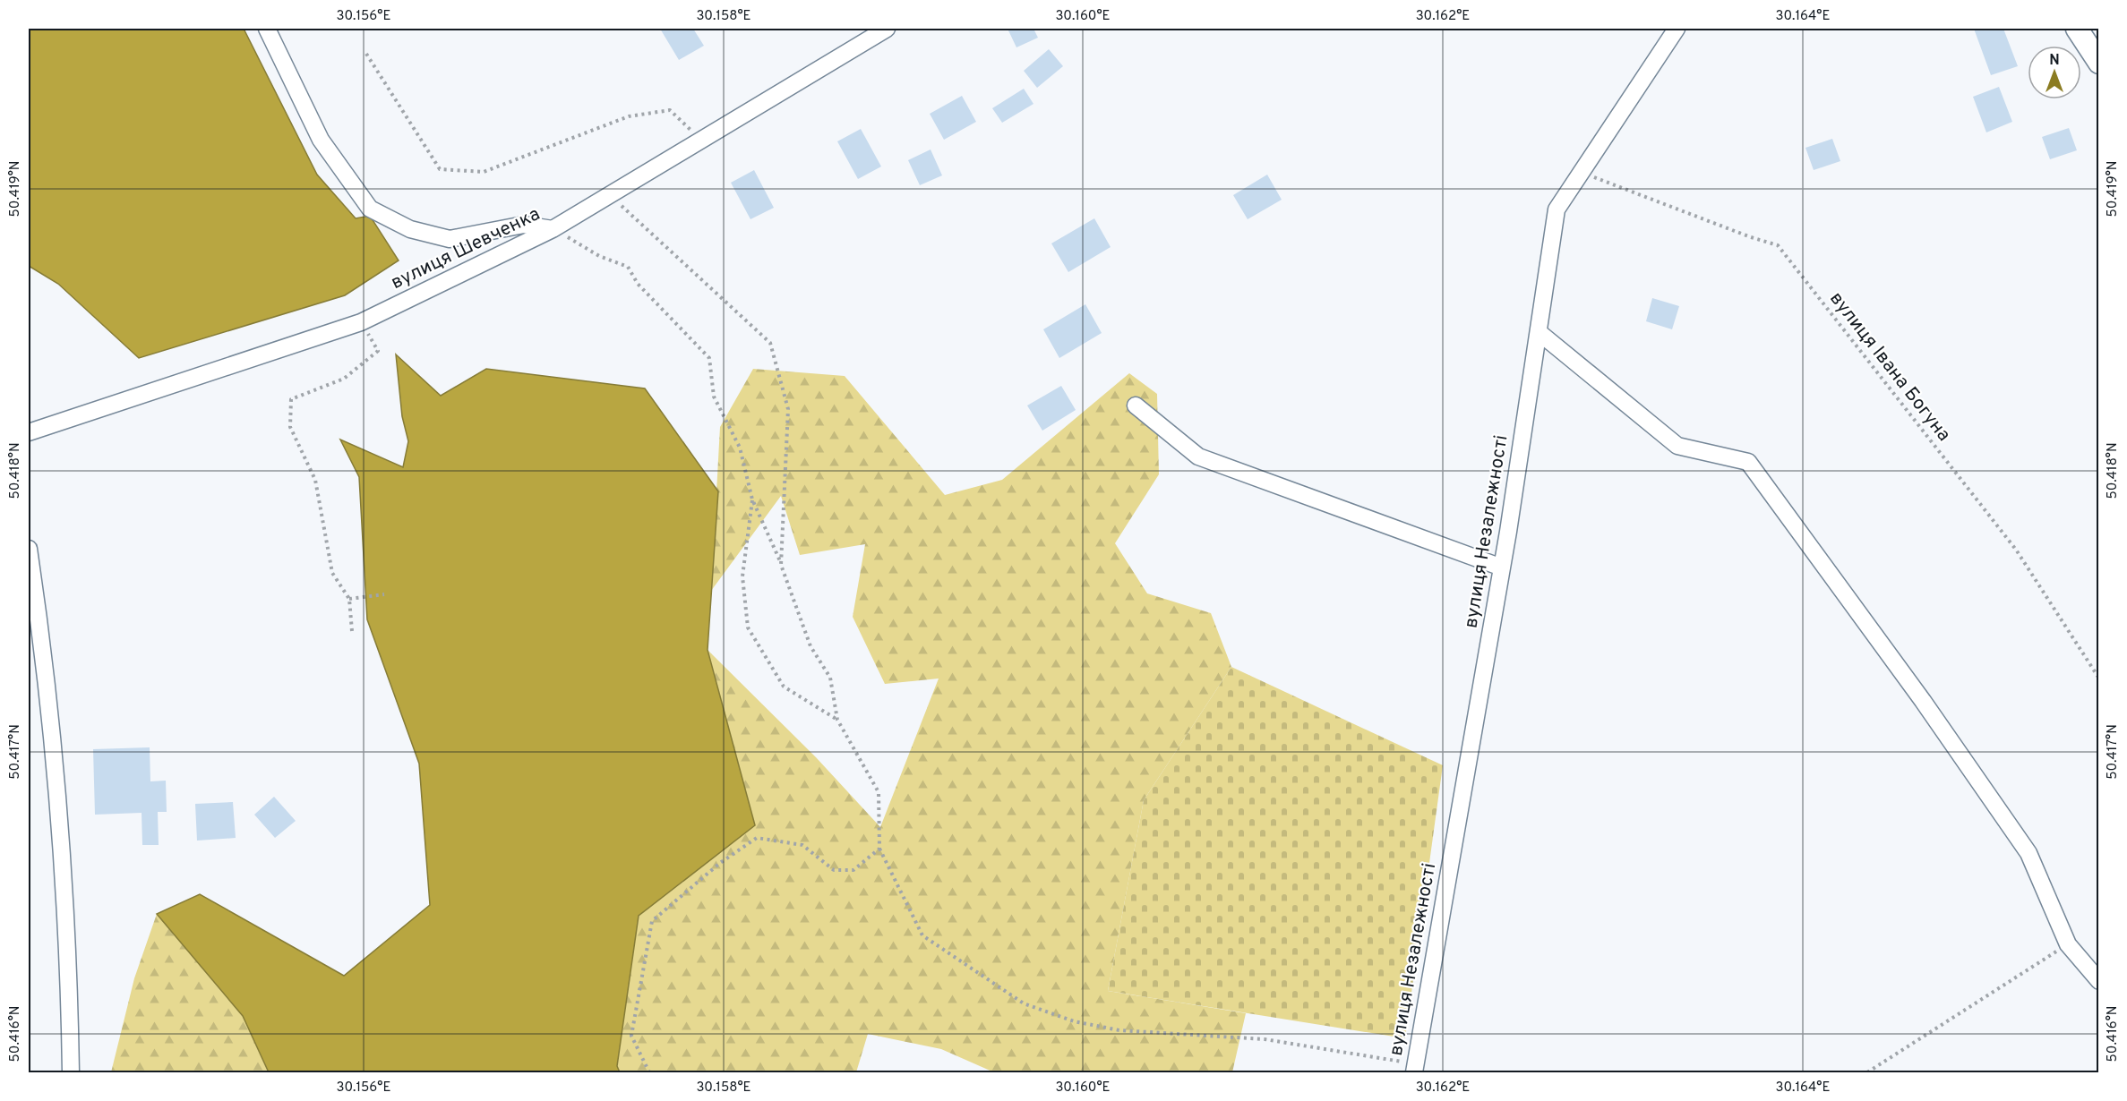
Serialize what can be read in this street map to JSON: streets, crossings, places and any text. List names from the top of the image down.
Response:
{
  "streets": {
    "street": ["вулиця Шевченка", "вулиця Незалежності"],
    "path": ["вулиця Івана Богуна"]
  },
  "crossings": [
    ["вулиця Івана Богуна", "вулиця Незалежності"]
  ],
  "north": "top",
  "coordinates": [
    "30.156°E",
    "30.158°E",
    "30.160°E",
    "30.162°E",
    "30.164°E",
    "50.419°N",
    "50.418°N",
    "50.417°N",
    "50.416°N"
  ]
}
